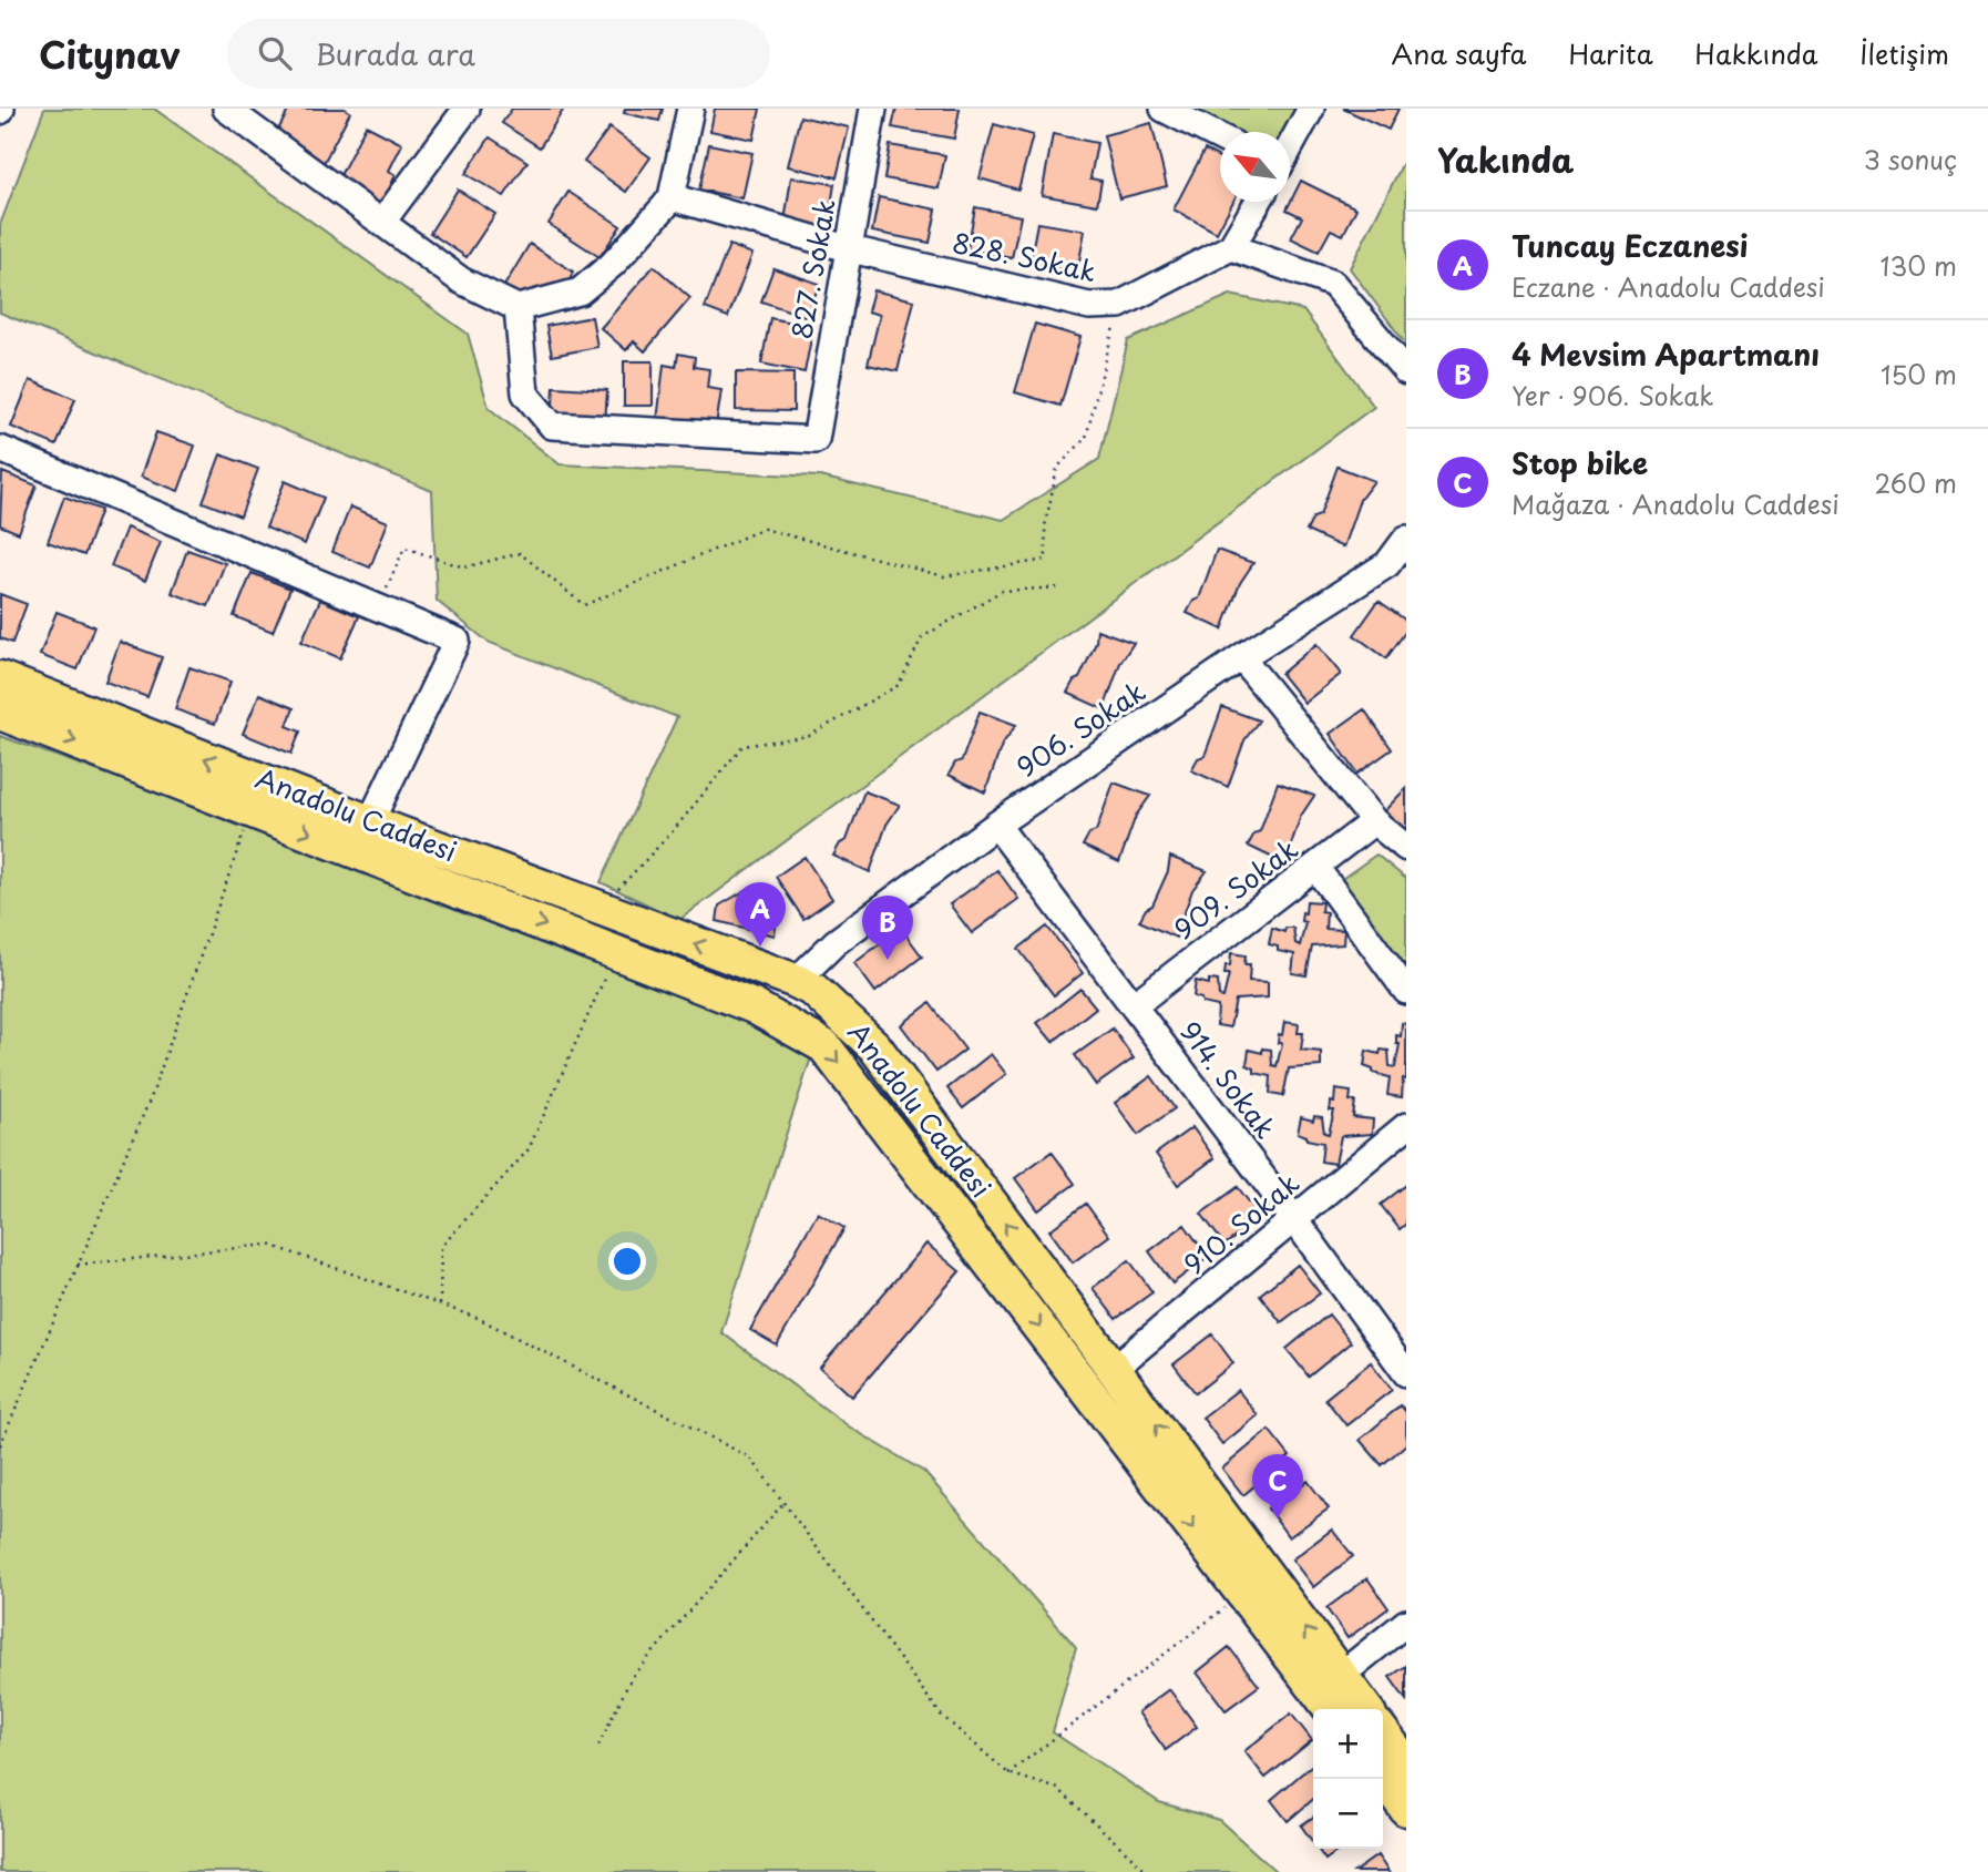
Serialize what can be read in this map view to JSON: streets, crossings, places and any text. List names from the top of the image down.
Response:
{
  "streets": {
    "main road": ["Anadolu Caddesi"],
    "street": [
      "828. Sokak",
      "827. Sokak",
      "906. Sokak",
      "909. Sokak",
      "914. Sokak",
      "910. Sokak"
    ]
  },
  "crossings": [
    ["828. Sokak", "827. Sokak"],
    ["906. Sokak", "Anadolu Caddesi"],
    ["906. Sokak", "914. Sokak"],
    ["Anadolu Caddesi", "910. Sokak"],
    ["909. Sokak", "914. Sokak"],
    ["914. Sokak", "910. Sokak"]
  ],
  "north": "top left",
  "page": {
    "header": "Citynav",
    "search": "Burada ara",
    "nav": [
      "Ana sayfa",
      "Harita",
      "Hakkında",
      "İletişim"
    ],
    "heading": ["Yakında", "3 sonuç"],
    "list": [
      {
        "mark": "A",
        "name": "Tuncay Eczanesi",
        "note": "Eczane · Anadolu Caddesi",
        "value": "130 m"
      },
      {
        "mark": "B",
        "name": "4 Mevsim Apartmanı",
        "note": "Yer · 906. Sokak",
        "value": "150 m"
      },
      {
        "mark": "C",
        "name": "Stop bike",
        "note": "Mağaza · Anadolu Caddesi",
        "value": "260 m"
      }
    ],
    "pins": ["A", "B", "C"],
    "map_buttons": ["+", "−"]
  }
}
